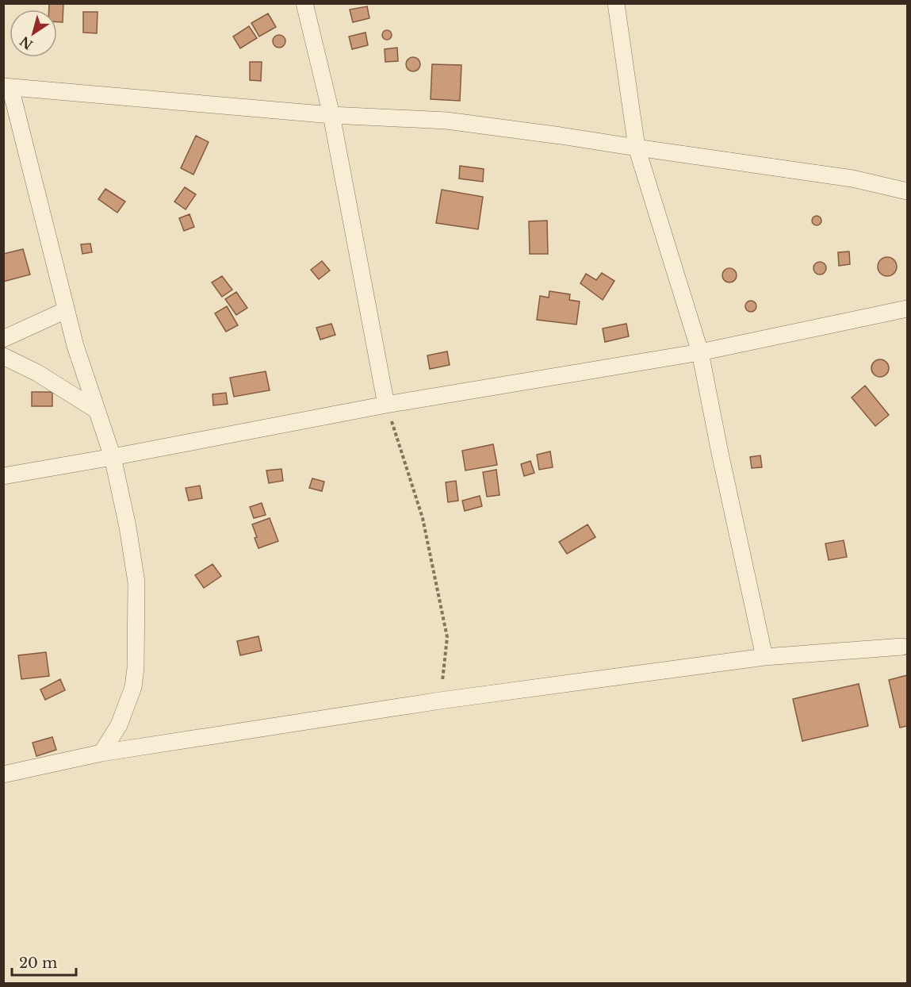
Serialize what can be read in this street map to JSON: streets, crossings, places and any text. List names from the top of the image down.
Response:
{
  "scale_bar": "20 m",
  "north": "bottom left"
}
